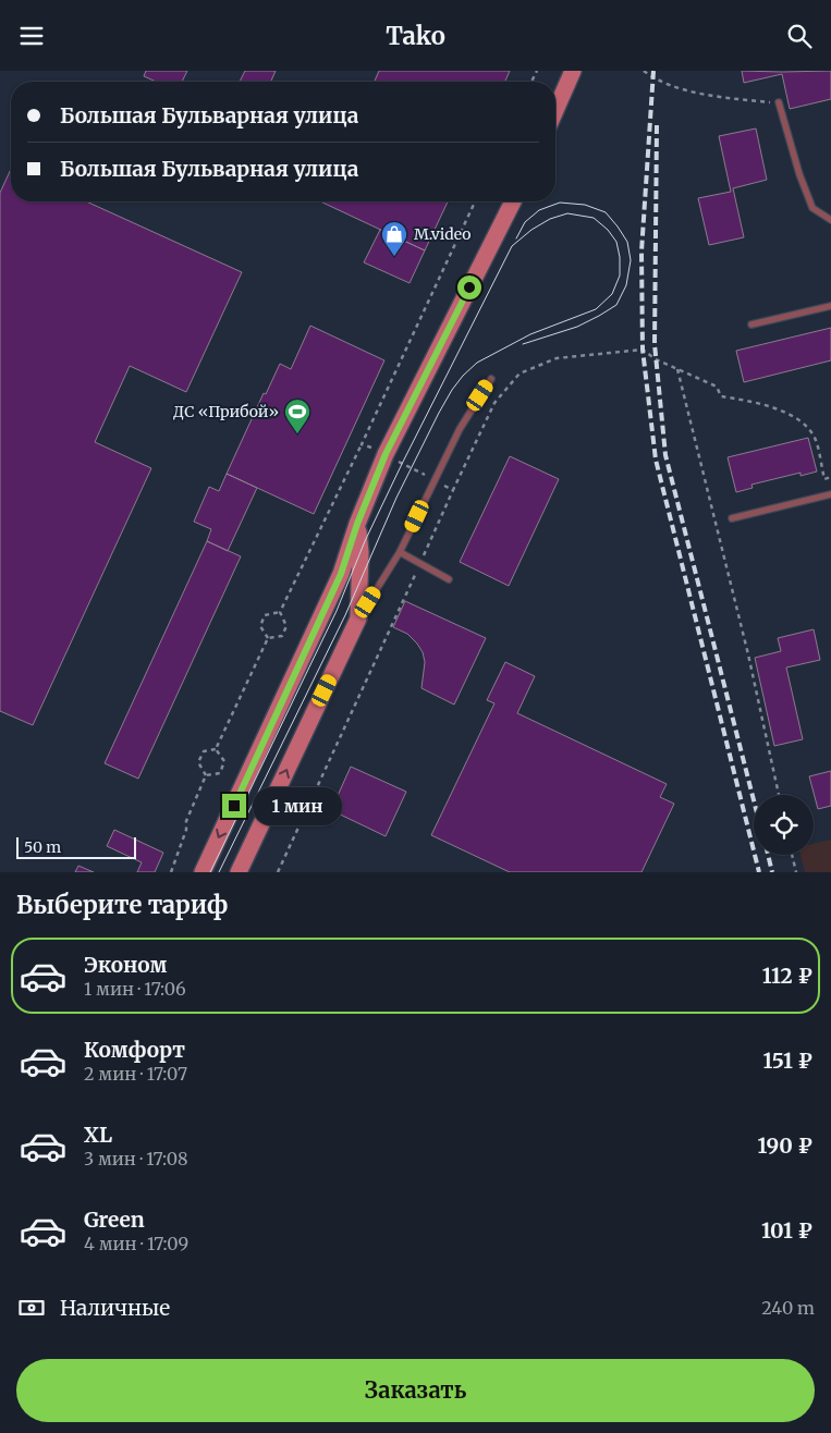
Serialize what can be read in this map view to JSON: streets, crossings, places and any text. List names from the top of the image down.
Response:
{
  "places": {
    "shop": ["M.video"],
    "sports": ["ДC «Прибой»"]
  },
  "scale_bar": "50 m",
  "page": {
    "header": "Tako",
    "banner": ["Большая Бульварная улица", "Большая Бульварная улица"],
    "bubble": "1 мин",
    "scale": "50 m",
    "heading": "Выберите тариф",
    "list": [
      {
        "name": "Эконом",
        "note": "1 мин · 17:06",
        "value": "112 ₽"
      },
      {
        "name": "Комфорт",
        "note": "2 мин · 17:07",
        "value": "151 ₽"
      },
      {
        "name": "XL",
        "note": "3 мин · 17:08",
        "value": "190 ₽"
      },
      {
        "name": "Green",
        "note": "4 мин · 17:09",
        "value": "101 ₽"
      }
    ],
    "pay": ["Наличные", "240 m"],
    "buttons": "Заказать"
  }
}
